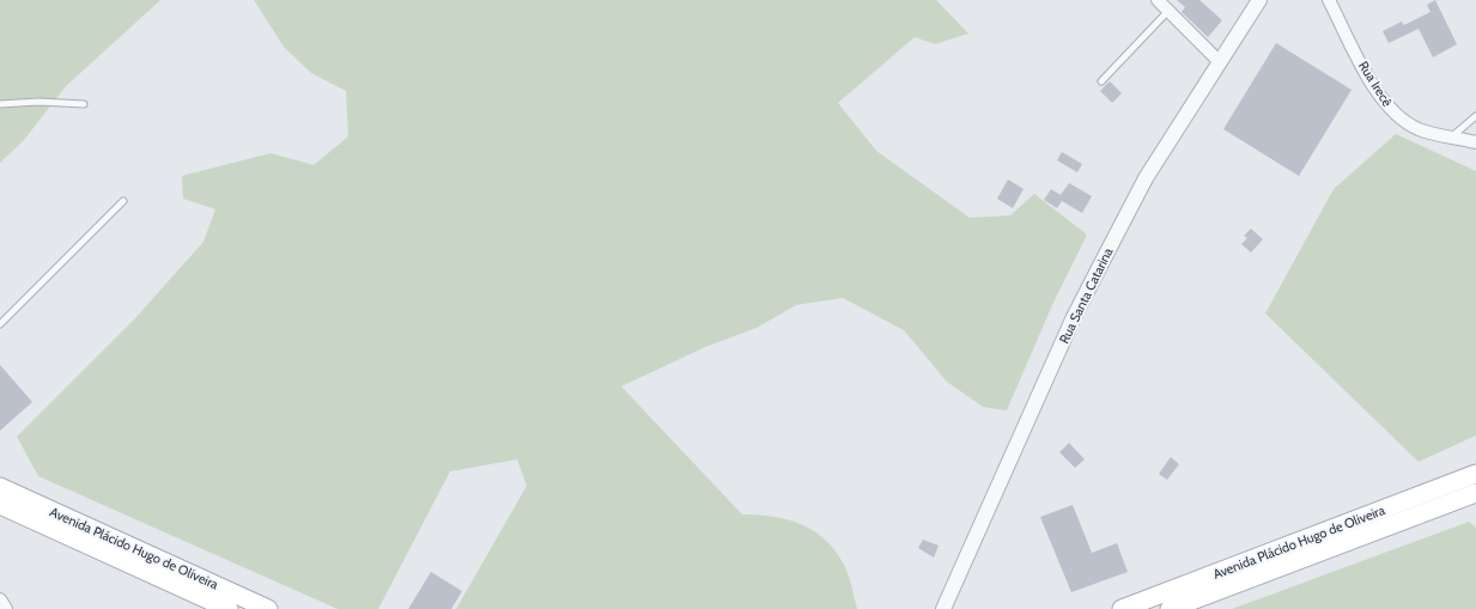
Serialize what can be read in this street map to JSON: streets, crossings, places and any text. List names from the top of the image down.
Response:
{
  "streets": {
    "main road": ["Avenida Plácido Hugo de Oliveira"],
    "street": ["Rua Irecê", "Rua Santa Catarina"]
  }
}
